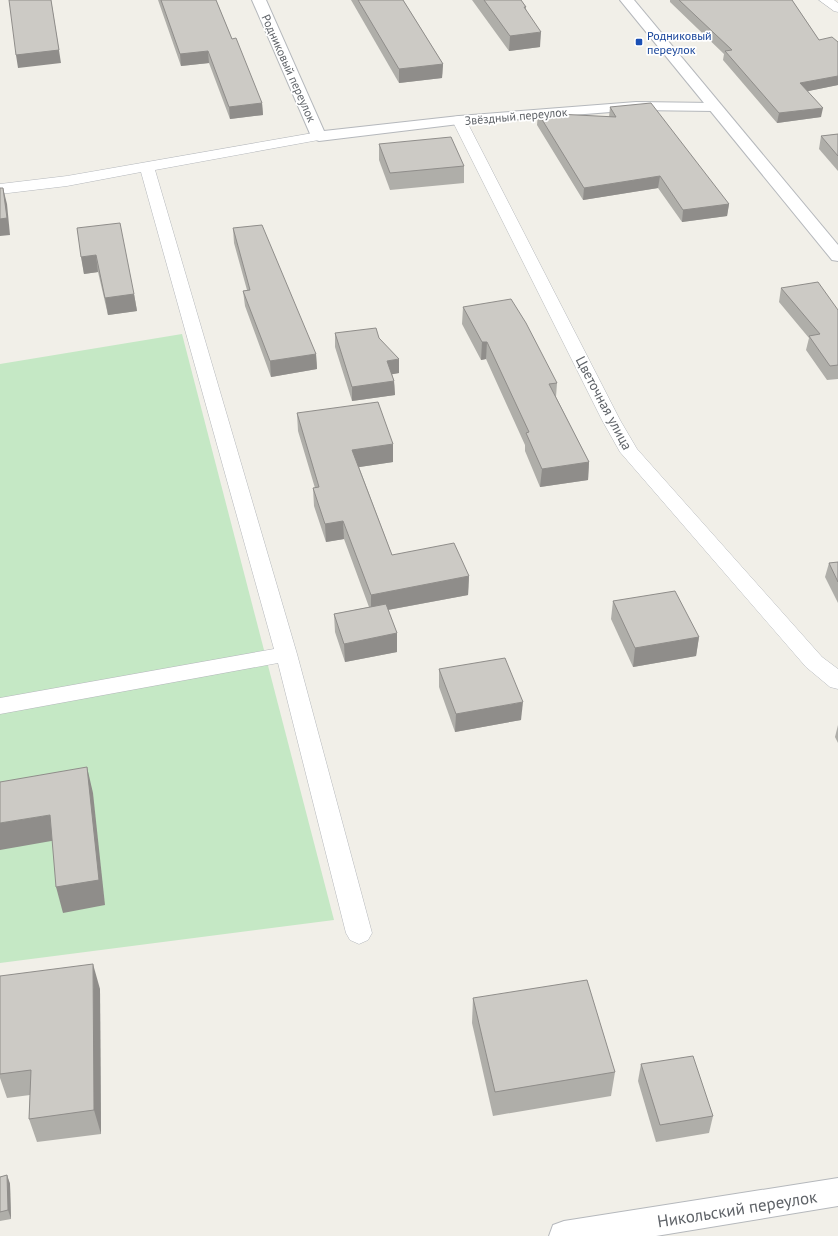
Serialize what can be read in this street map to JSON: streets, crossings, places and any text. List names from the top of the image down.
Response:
{
  "streets": {
    "street": ["Родниковый переулок", "Звёздный переулок", "Никольский переулок"],
    "lane": ["Цветочная улица"]
  },
  "crossings": [
    ["Родниковый переулок", "Звёздный переулок"],
    ["Звёздный переулок", "Цветочная улица"]
  ],
  "places": {
    "transit": ["Родниковый переулок"]
  }
}
